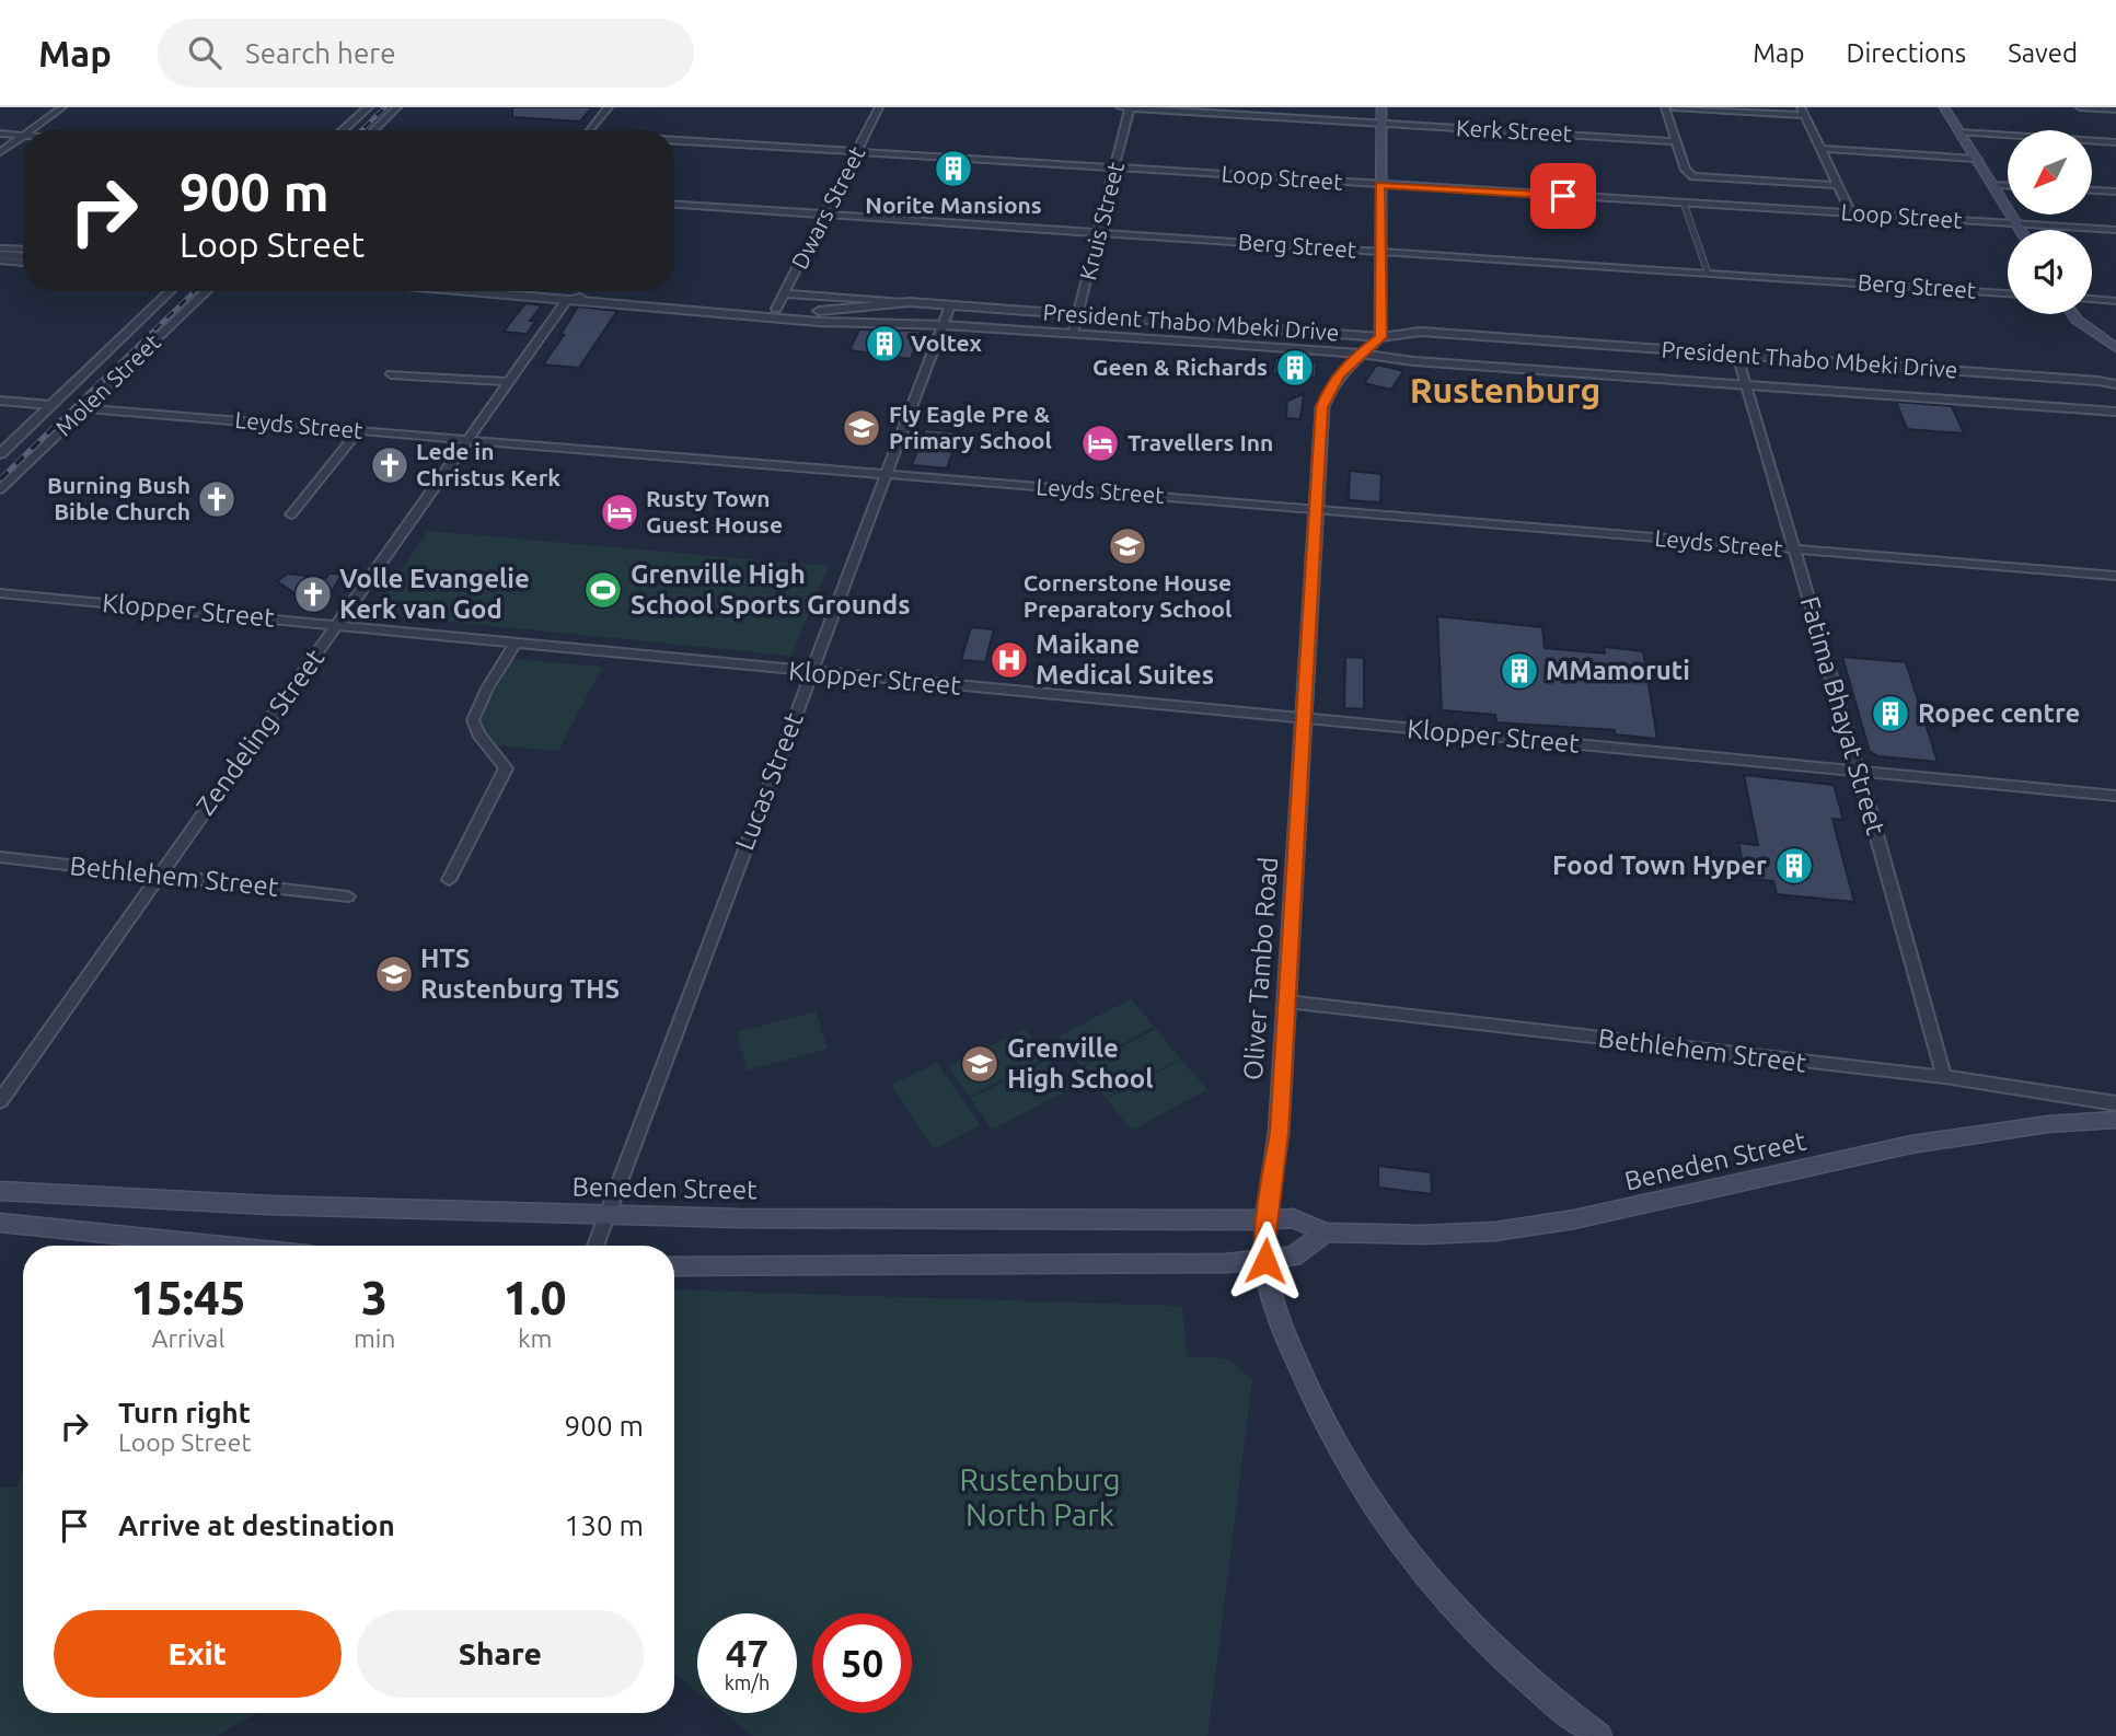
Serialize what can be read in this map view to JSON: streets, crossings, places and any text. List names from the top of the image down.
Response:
{
  "streets": {
    "main road": ["Oliver Tambo Road", "Beneden Street"],
    "street": [
      "Kerk Street",
      "Loop Street",
      "Dwars Street",
      "Kruis Street",
      "Berg Street",
      "President Thabo Mbeki Drive",
      "Molen Street",
      "Leyds Street",
      "Klopper Street",
      "Fatima Bhayat Street",
      "Zendeling Street",
      "Lucas Street",
      "Bethlehem Street"
    ]
  },
  "crossings": [
    ["Kerk Street", "Kruis Street"],
    ["Loop Street", "Dwars Street"],
    ["Loop Street", "Kruis Street"],
    ["Dwars Street", "Berg Street"],
    ["Dwars Street", "President Thabo Mbeki Drive"],
    ["Kruis Street", "Berg Street"],
    ["Kruis Street", "President Thabo Mbeki Drive"],
    ["President Thabo Mbeki Drive", "Fatima Bhayat Street"],
    ["President Thabo Mbeki Drive", "Zendeling Street"],
    ["President Thabo Mbeki Drive", "Lucas Street"],
    ["President Thabo Mbeki Drive", "Oliver Tambo Road"],
    ["Molen Street", "Leyds Street"],
    ["Leyds Street", "Fatima Bhayat Street"],
    ["Leyds Street", "Zendeling Street"],
    ["Leyds Street", "Lucas Street"],
    ["Leyds Street", "Oliver Tambo Road"],
    ["Klopper Street", "Fatima Bhayat Street"],
    ["Klopper Street", "Zendeling Street"],
    ["Klopper Street", "Lucas Street"],
    ["Klopper Street", "Oliver Tambo Road"],
    ["Fatima Bhayat Street", "Bethlehem Street"],
    ["Zendeling Street", "Bethlehem Street"],
    ["Lucas Street", "Beneden Street"],
    ["Bethlehem Street", "Oliver Tambo Road"],
    ["Oliver Tambo Road", "Beneden Street"]
  ],
  "districts": ["Rustenburg"],
  "parks": ["Rustenburg North Park"],
  "places": {
    "building": [
      "Norite Mansions",
      "Voltex",
      "Geen & Richards",
      "MMamoruti",
      "Ropec centre",
      "Food Town Hyper"
    ],
    "school or university": [
      "Fly Eagle Pre & Primary School",
      "Cornerstone House Preparatory School",
      "HTS Rustenburg THS",
      "Grenville High School"
    ],
    "hotel": ["Travellers Inn", "Rusty Town Guest House"],
    "church": ["Lede in Christus Kerk", "Burning Bush Bible Church", "Volle Evangelie Kerk van God"],
    "sports": ["Grenville High School Sports Grounds"],
    "hospital": ["Maikane Medical Suites"]
  },
  "north": "bottom left",
  "page": {
    "header": "Map",
    "search": "Search here",
    "nav": ["Map", "Directions", "Saved"],
    "turn": ["900 m", "Loop Street"],
    "eta": [
      "15:45",
      "Arrival",
      "3",
      "min",
      "1.0",
      "km"
    ],
    "list": [
      {
        "name": "Turn right",
        "note": "Loop Street",
        "value": "900 m"
      },
      {
        "name": "Arrive at destination",
        "value": "130 m"
      }
    ],
    "buttons": ["Exit", "Share"],
    "speed": "47 km/h",
    "limit": "50"
  }
}
